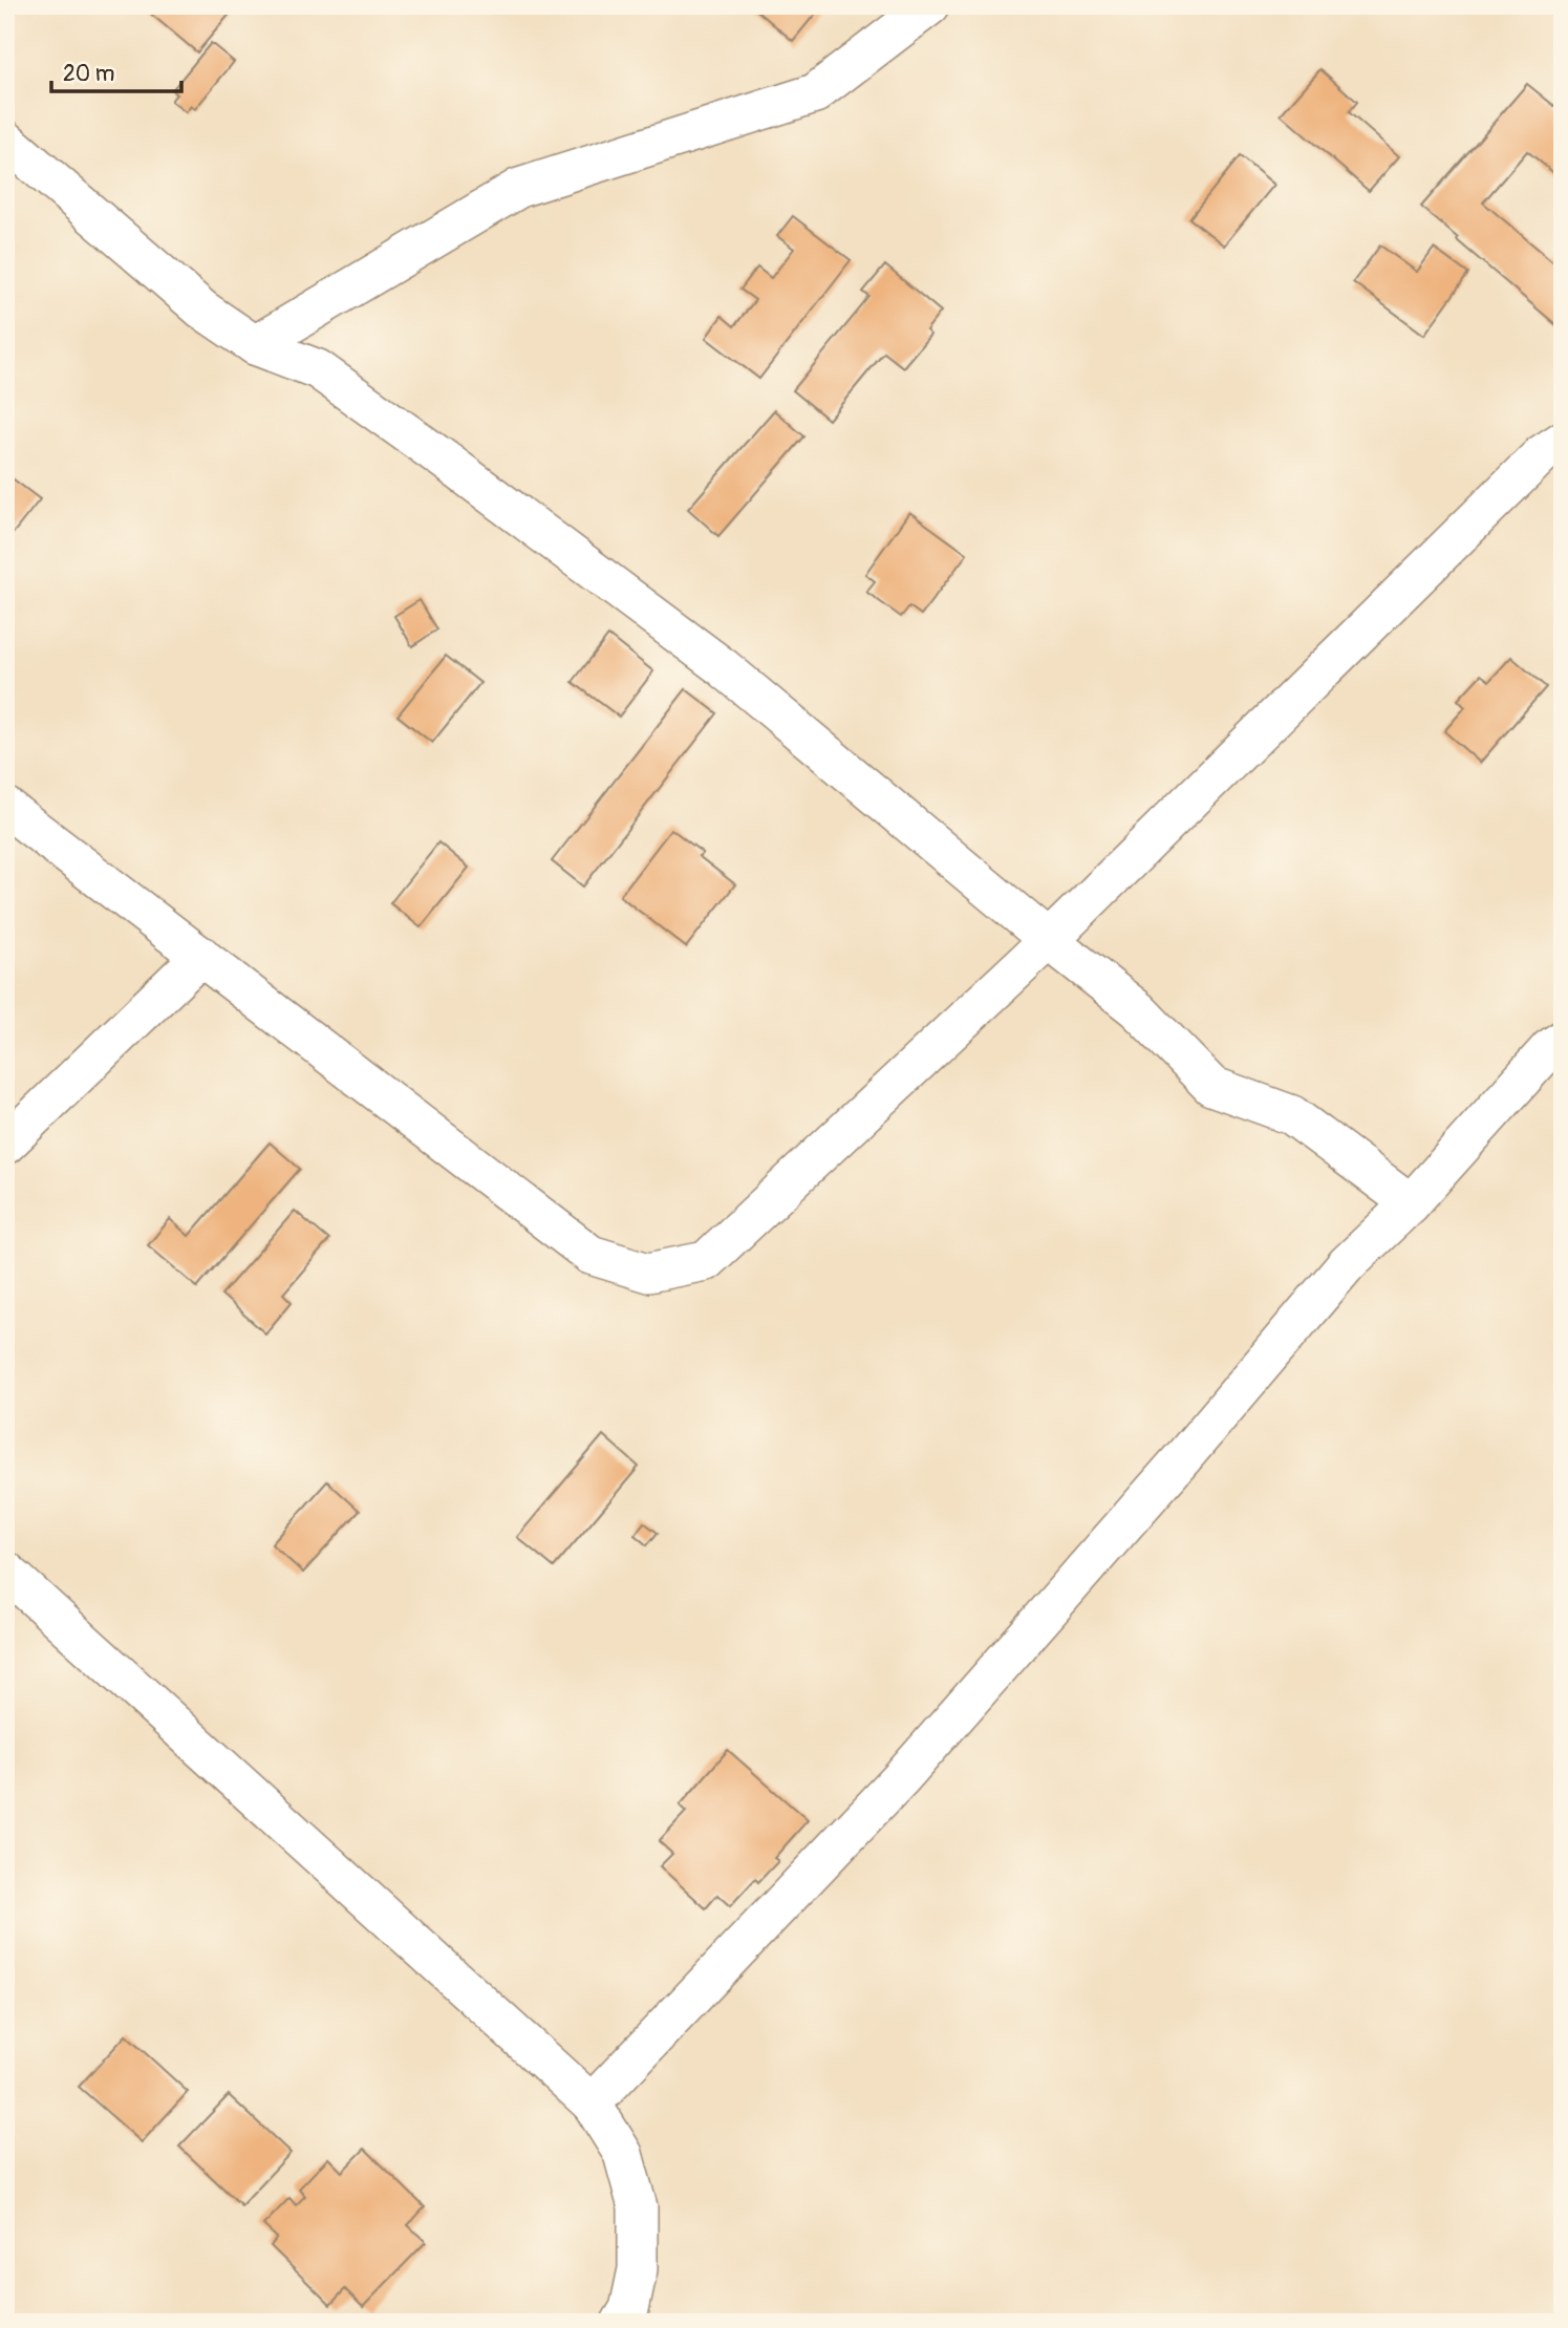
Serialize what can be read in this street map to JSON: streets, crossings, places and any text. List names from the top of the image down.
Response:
{
  "scale_bar": "20 m"
}
